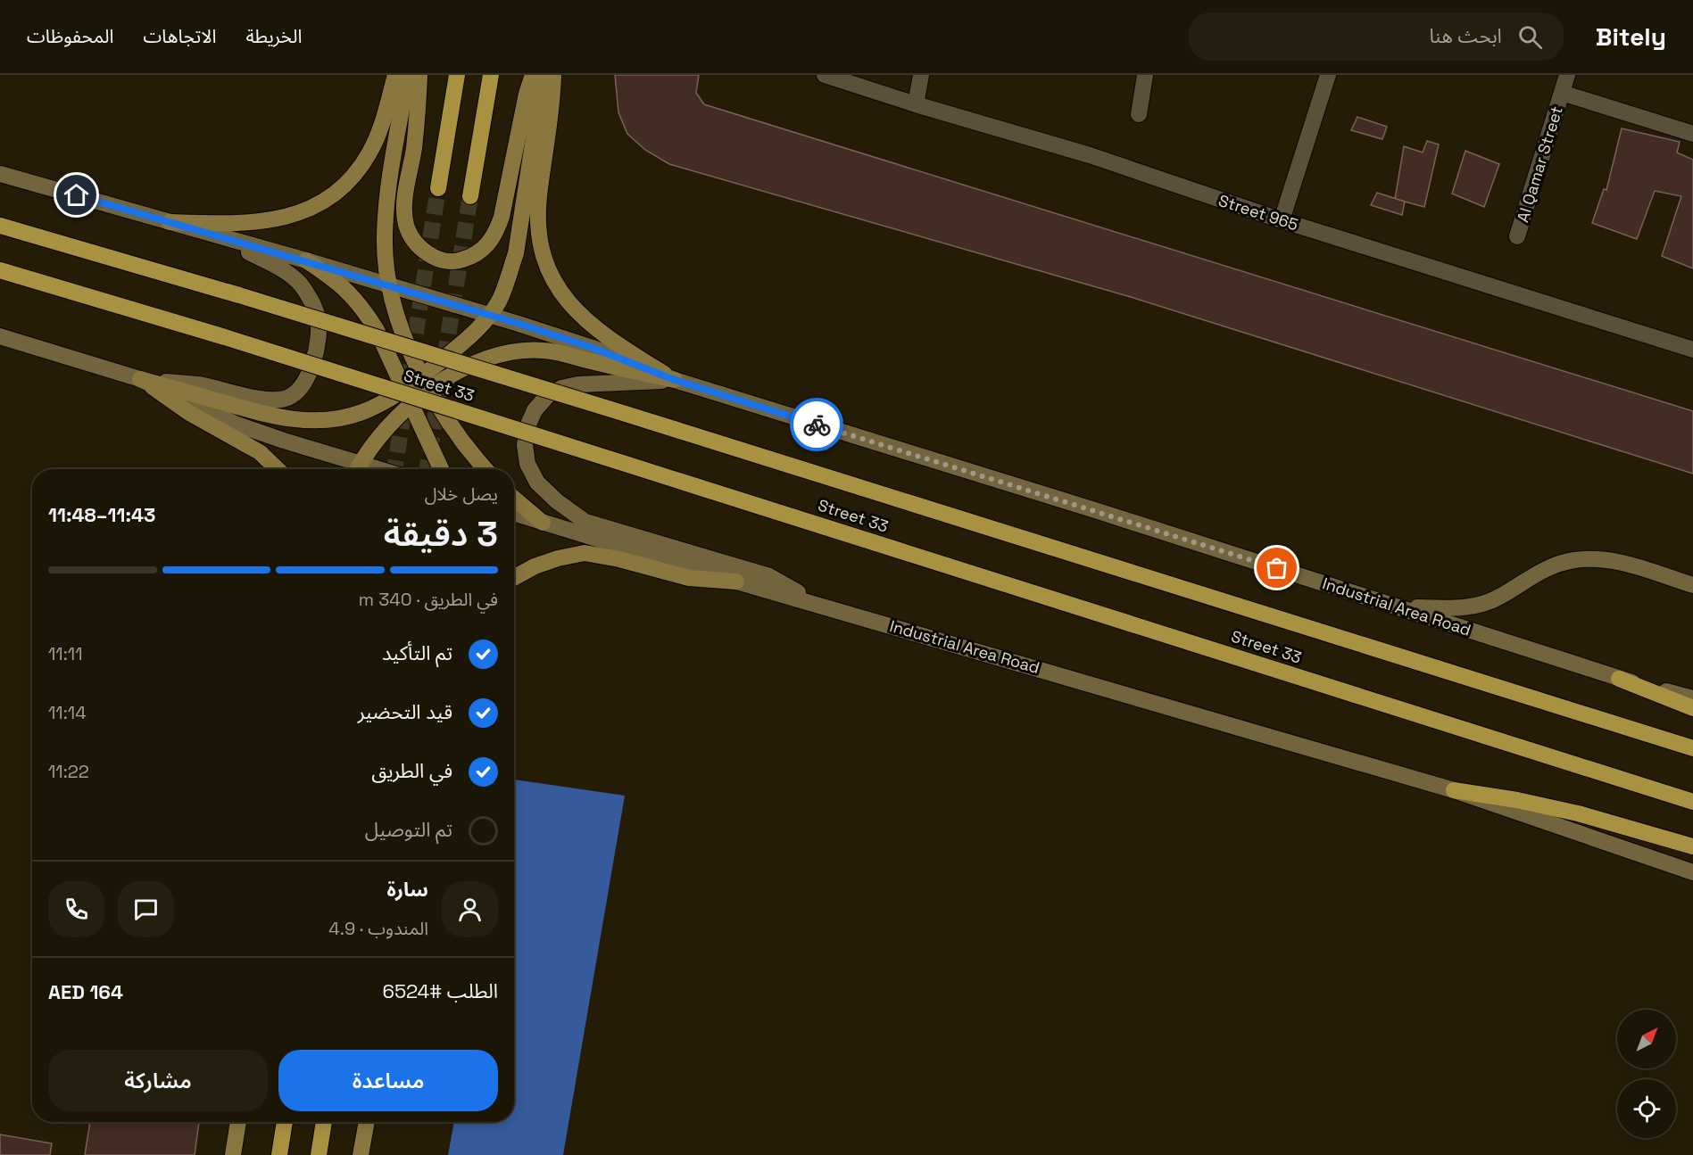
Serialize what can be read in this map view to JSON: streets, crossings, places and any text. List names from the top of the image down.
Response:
{
  "streets": {
    "highway": ["Street 33"],
    "street": ["Al Qamar Street", "Street 965", "Industrial Area Road"]
  },
  "north": "top right",
  "page": {
    "header": "Bitely",
    "search": "ابحث هنا",
    "nav": ["الخريطة", "الاتجاهات", "المحفوظات"],
    "heading": ["3 دقيقة", "يصل خلال", "11:43–11:48"],
    "panel": [
      "سارة",
      "المندوب · 4.9",
      "الطلب #6524",
      "AED 164"
    ],
    "bar": "في الطريق · 340 m",
    "list": [
      ["تم التأكيد", "11:11"],
      ["قيد التحضير", "11:14"],
      ["في الطريق", "11:22"],
      "تم التوصيل"
    ],
    "buttons": ["مساعدة", "مشاركة"]
  }
}
